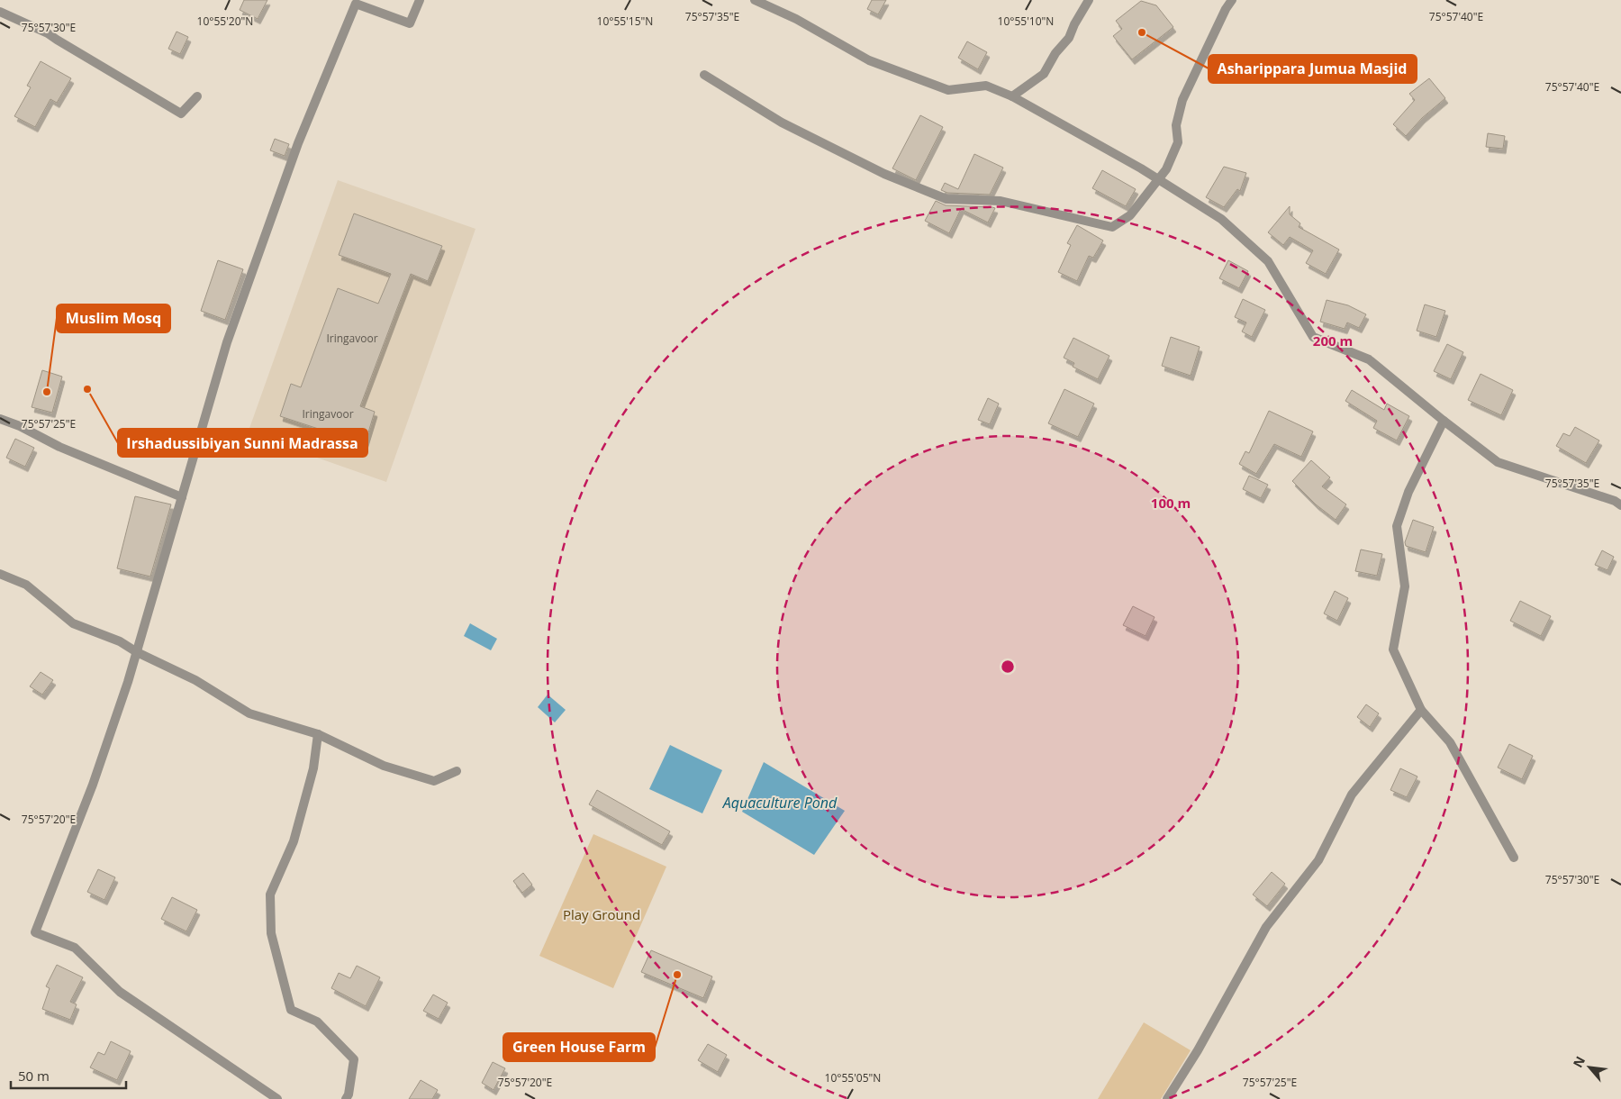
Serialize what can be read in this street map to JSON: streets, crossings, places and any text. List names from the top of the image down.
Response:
{
  "water": ["Aquaculture Pond"],
  "parks": ["Play Ground"],
  "places": [
    "Asharippara Jumua Masjid",
    "Irshadussibiyan Sunni Madrassa",
    "Muslim Mosq",
    "Green House Farm"
  ],
  "house_numbers": ["Iringavoor", "Iringavoor"],
  "scale_bar": "50 m",
  "north": "top left",
  "coordinates": [
    "75°57'35\"E",
    "75°57'40\"E",
    "10°55'20\"N",
    "10°55'15\"N",
    "10°55'10\"N",
    "75°57'30\"E",
    "75°57'25\"E",
    "75°57'20\"E",
    "10°55'05\"N"
  ],
  "rings": ["200 m", "100 m"]
}
